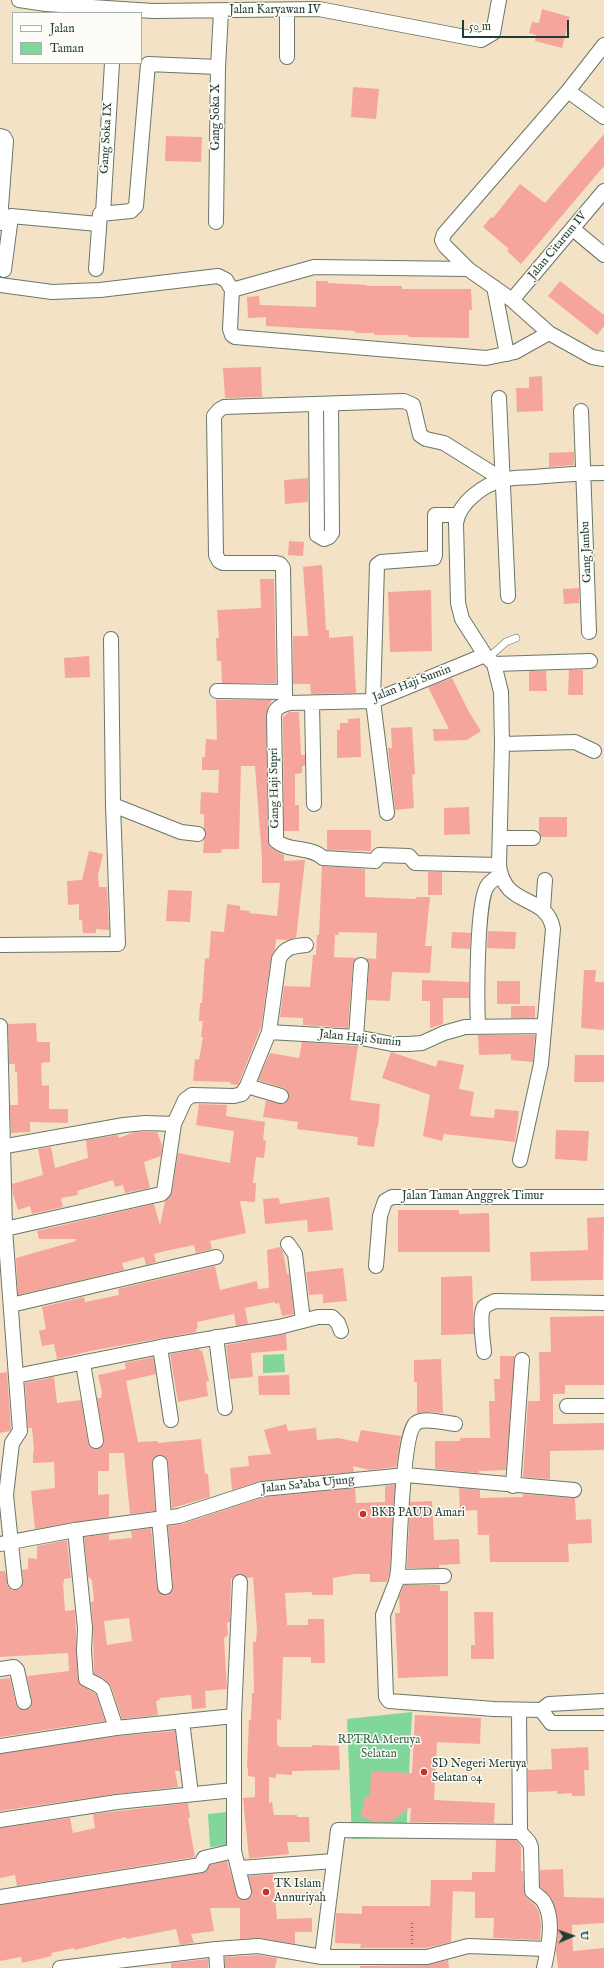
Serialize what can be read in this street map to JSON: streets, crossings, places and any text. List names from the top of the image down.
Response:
{
  "streets": {
    "street": [
      "Jalan Karyawan IV",
      "Gang Soka X",
      "Gang Soka IX",
      "Jalan Citarum IV",
      "Gang Jambu",
      "Jalan Haji Sumin",
      "Gang Haji Supri",
      "Jalan Taman Anggrek Timur",
      "Jalan Sa'aba Ujung"
    ]
  },
  "crossings": [
    ["Jalan Karyawan IV", "Gang Soka X"],
    ["Jalan Haji Sumin", "Gang Haji Supri"]
  ],
  "parks": ["RPTRA Meruya Selatan"],
  "places": ["BKB PAUD Amari", "SD Negeri Meruya Selatan 04", "TK Islam Annuriyah"],
  "legend": ["Jalan", "Taman"],
  "scale_bar": "50 m",
  "north": "right"
}
